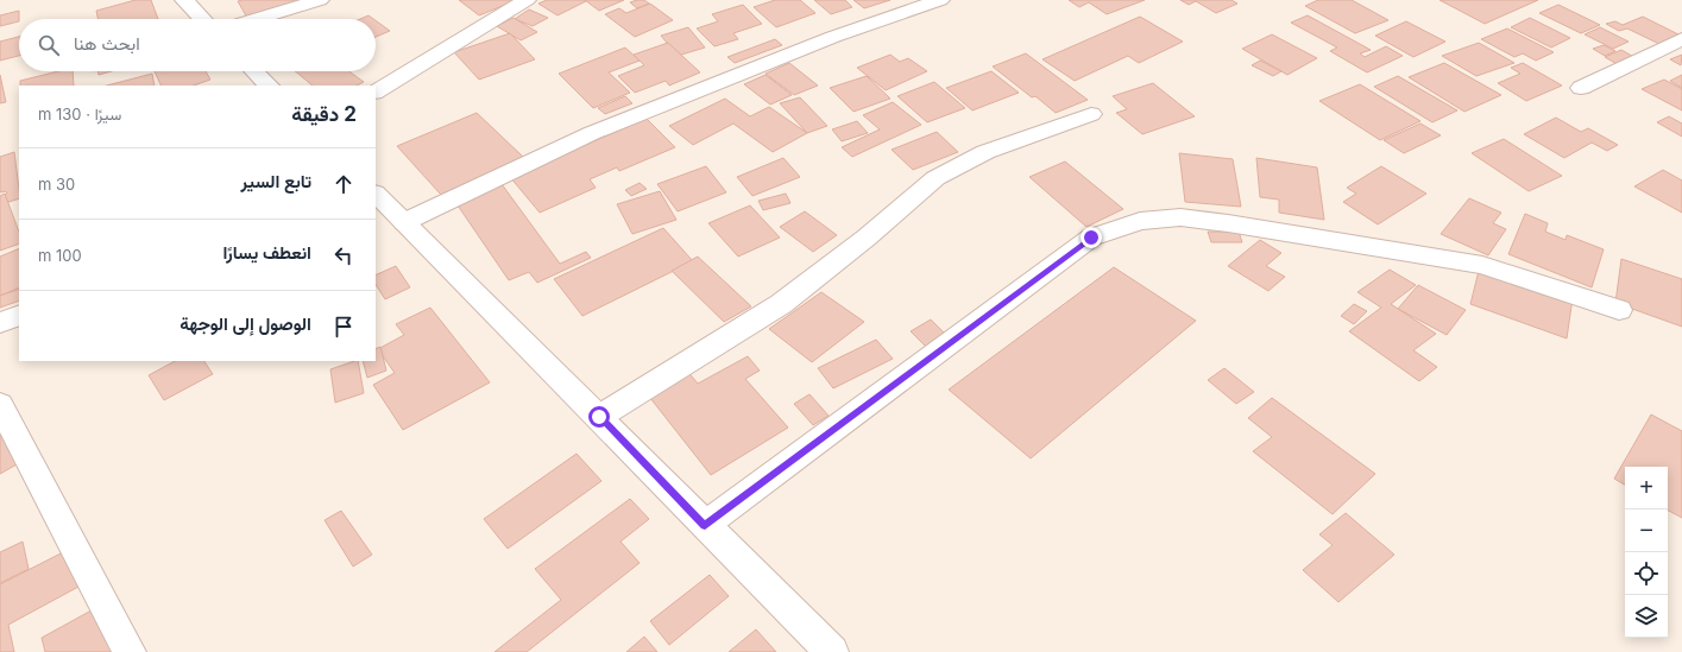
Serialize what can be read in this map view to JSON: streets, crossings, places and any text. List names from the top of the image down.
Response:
{
  "page": {
    "search": "ابحث هنا",
    "heading": ["2 دقيقة", "سيرًا · 130 m"],
    "list": [
      ["تابع السير", "30 m"],
      ["انعطف يسارًا", "100 m"],
      "الوصول إلى الوجهة"
    ],
    "map_buttons": ["+", "−"]
  }
}
